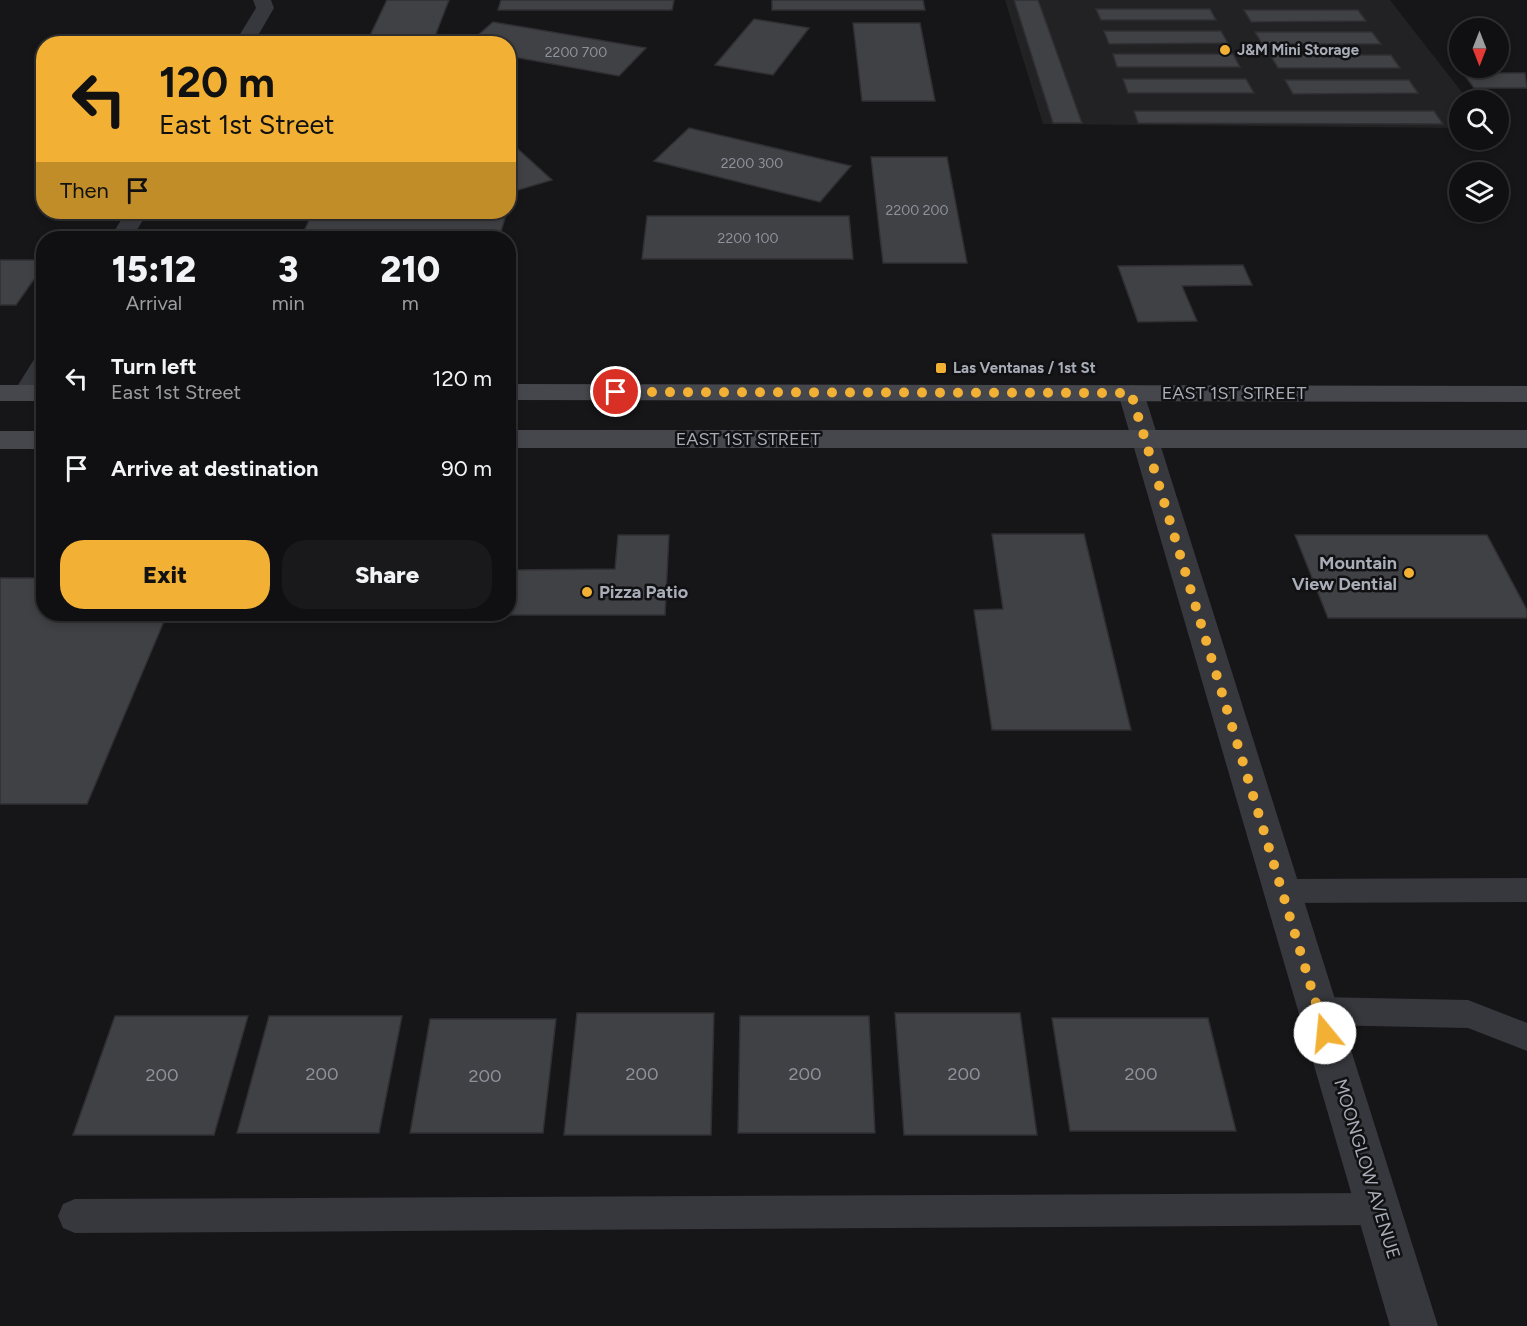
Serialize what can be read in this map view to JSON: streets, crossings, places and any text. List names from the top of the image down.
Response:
{
  "streets": {
    "main road": ["EAST 1ST STREET"],
    "street": ["MOONGLOW AVENUE"]
  },
  "crossings": [
    ["EAST 1ST STREET", "MOONGLOW AVENUE"]
  ],
  "places": {
    "other": ["J&M Mini Storage", "Mountain View Dential", "Pizza Patio"],
    "transit": ["Las Ventanas / 1st St"]
  },
  "house_numbers": [
    "2200 700",
    "2200 300",
    "2200 200",
    "2200 100",
    "200",
    "200",
    "200",
    "200",
    "200",
    "200",
    "200"
  ],
  "north": "bottom",
  "page": {
    "turn": ["120 m", "East 1st Street"],
    "then": "Then",
    "eta": [
      "15:12",
      "Arrival",
      "3",
      "min",
      "210",
      "m"
    ],
    "list": [
      {
        "name": "Turn left",
        "note": "East 1st Street",
        "value": "120 m"
      },
      {
        "name": "Arrive at destination",
        "value": "90 m"
      }
    ],
    "buttons": ["Exit", "Share"]
  }
}
